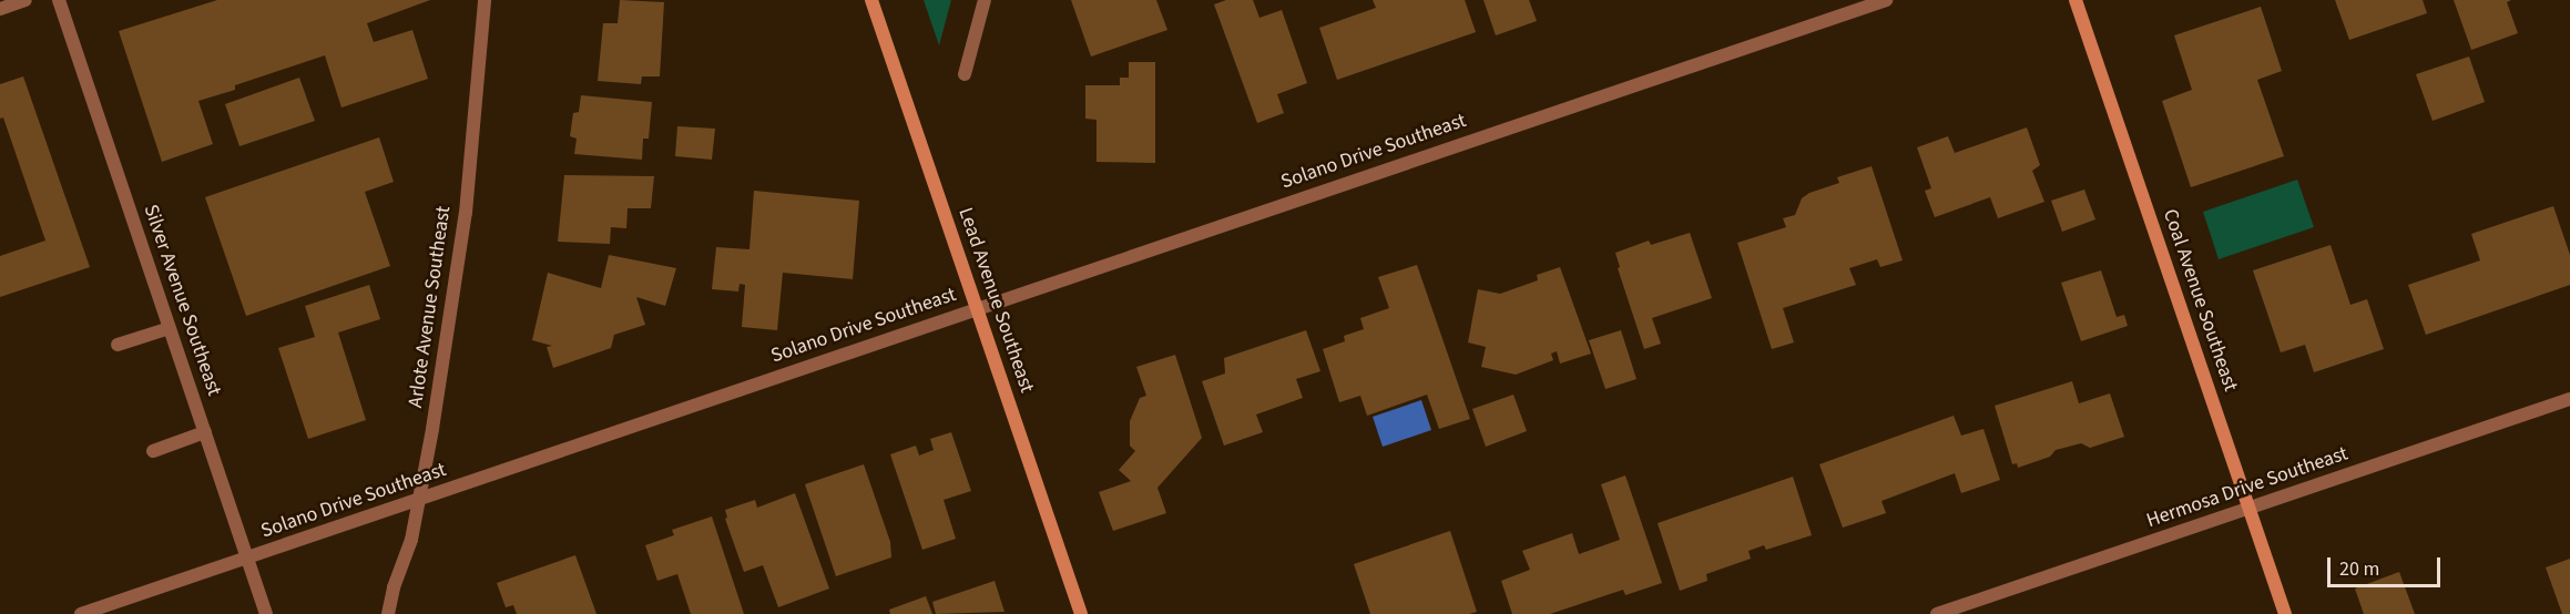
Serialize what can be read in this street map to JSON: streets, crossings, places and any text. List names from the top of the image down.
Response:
{
  "streets": {
    "main road": ["Lead Avenue Southeast", "Coal Avenue Southeast"],
    "street": [
      "Solano Drive Southeast",
      "Silver Avenue Southeast",
      "Arlote Avenue Southeast",
      "Hermosa Drive Southeast"
    ]
  },
  "crossings": [
    ["Solano Drive Southeast", "Silver Avenue Southeast"],
    ["Solano Drive Southeast", "Lead Avenue Southeast"],
    ["Solano Drive Southeast", "Arlote Avenue Southeast"],
    ["Coal Avenue Southeast", "Hermosa Drive Southeast"]
  ],
  "scale_bar": "20 m"
}
